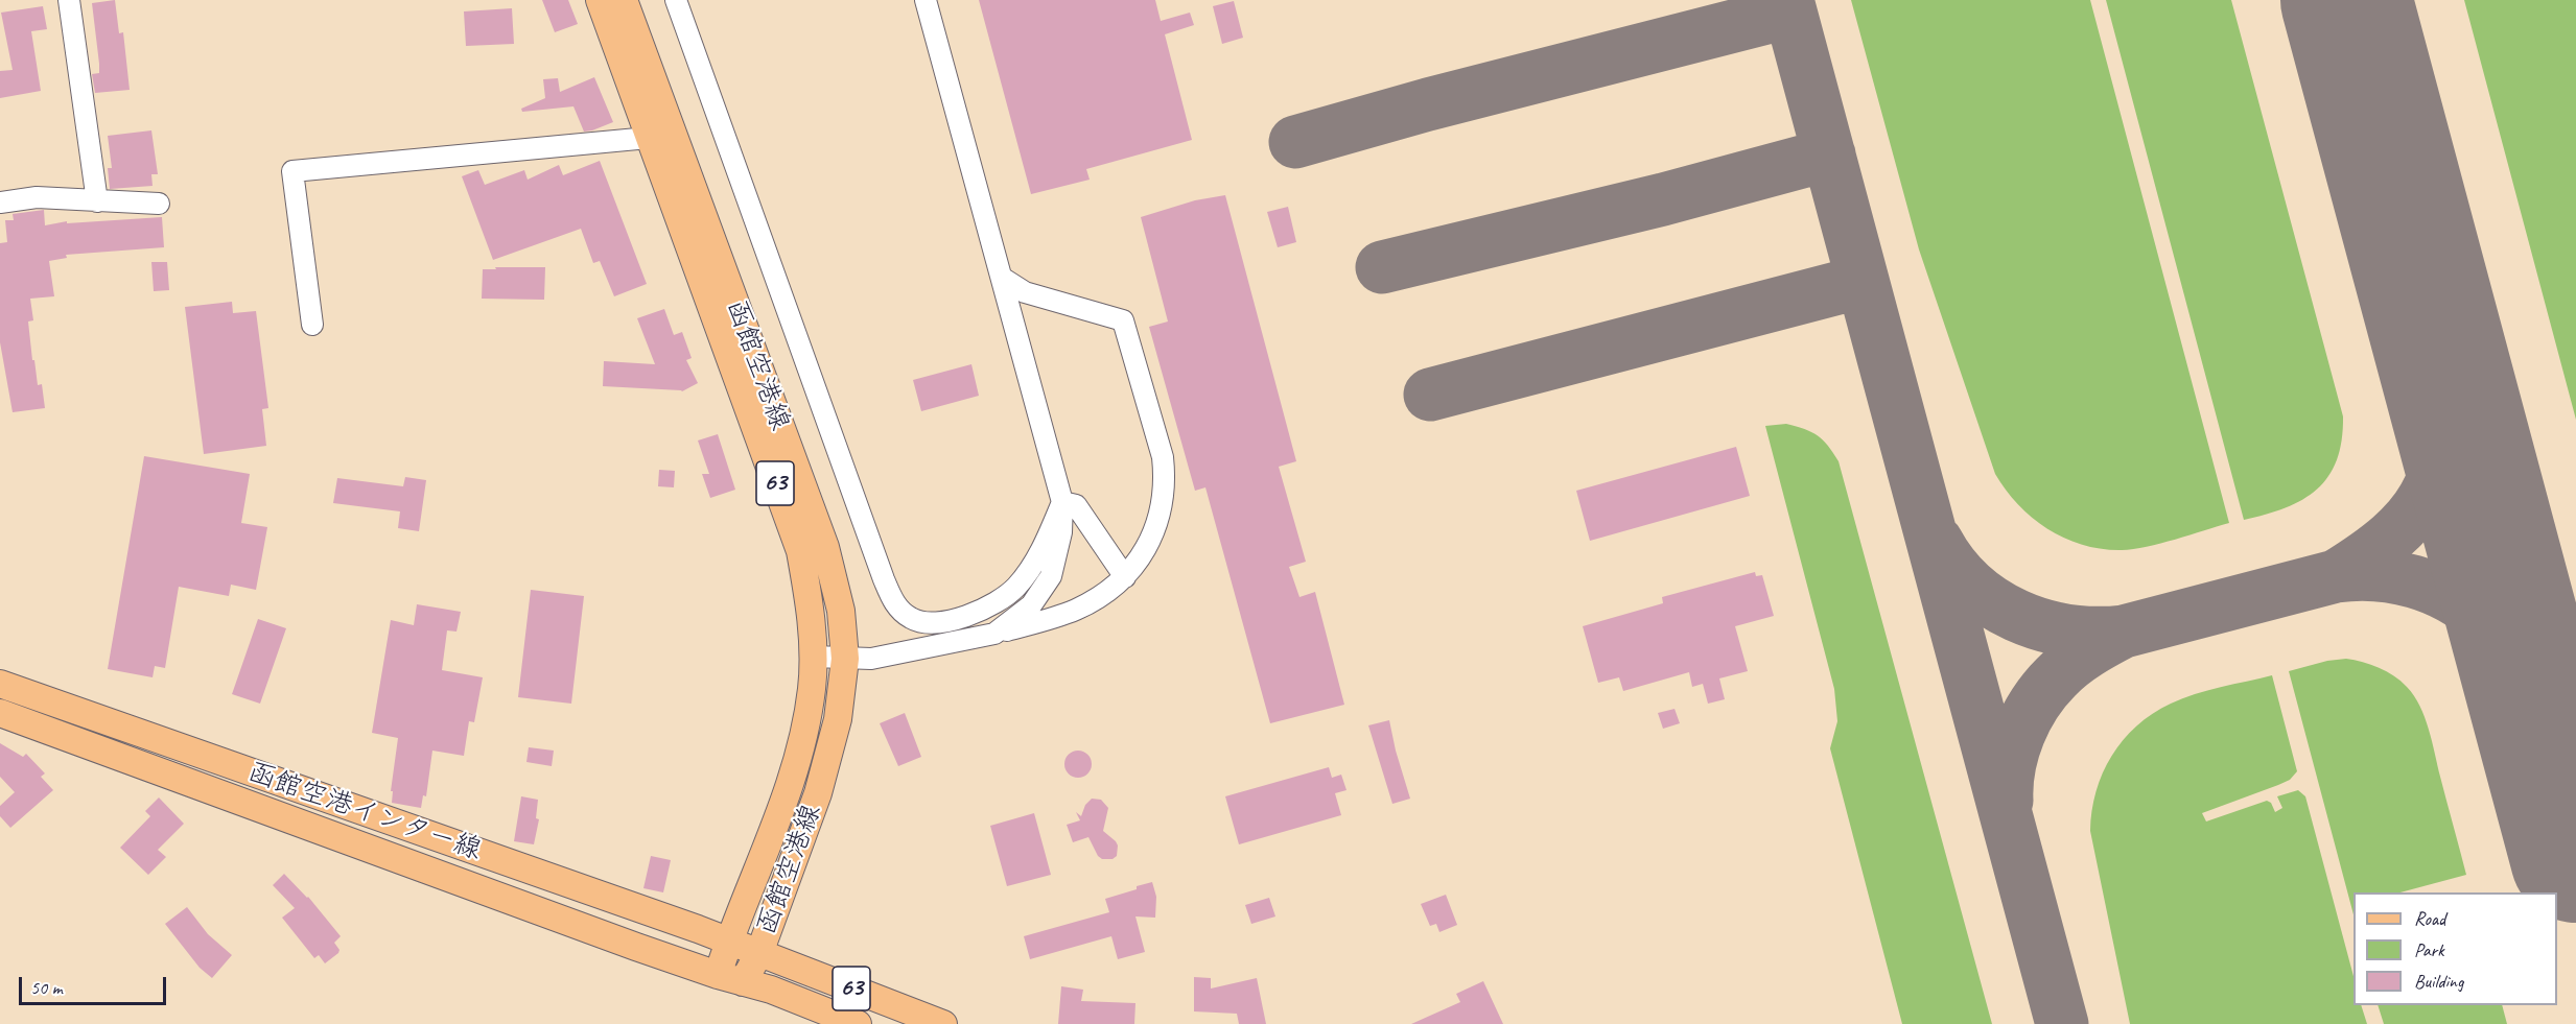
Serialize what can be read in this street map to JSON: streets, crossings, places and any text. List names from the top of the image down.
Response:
{
  "streets": {
    "main road": ["函館空港線", "63", "函館空港インター線"]
  },
  "crossings": [
    ["函館空港線", "63"],
    ["函館空港線", "函館空港インター線"],
    ["63", "函館空港インター線"]
  ],
  "legend": ["Road", "Park", "Building"],
  "scale_bar": "50 m"
}
